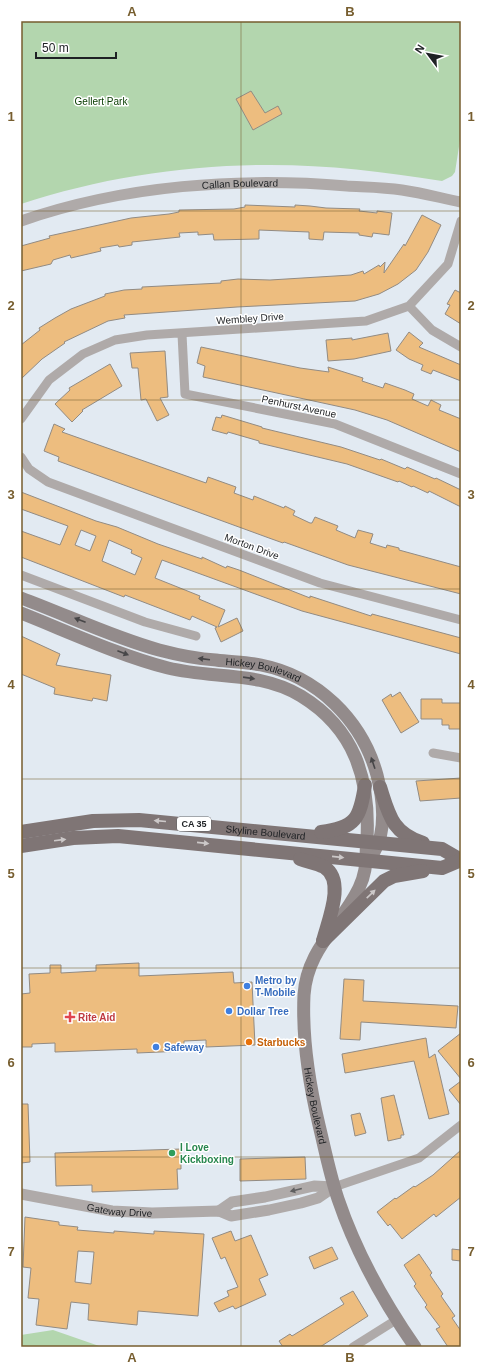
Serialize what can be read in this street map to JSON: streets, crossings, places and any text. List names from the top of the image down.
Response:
{
  "streets": {
    "main road": ["Hickey Boulevard", "CA 35", "Skyline Boulevard"],
    "street": [
      "Callan Boulevard",
      "Wembley Drive",
      "Penhurst Avenue",
      "Morton Drive",
      "Gateway Drive"
    ]
  },
  "crossings": [
    ["Wembley Drive", "Penhurst Avenue"],
    ["Hickey Boulevard", "Skyline Boulevard"],
    ["Hickey Boulevard", "Gateway Drive"]
  ],
  "parks": ["Gellert Park"],
  "places": {
    "other": [
      "Metro by T-Mobile",
      "Dollar Tree",
      "Starbucks",
      "Safeway",
      "I Love Kickboxing"
    ],
    "health": ["Rite Aid"]
  },
  "scale_bar": "50 m",
  "north": "top left",
  "grid": {
    "columns": ["A", "B"],
    "rows": [
      "1",
      "2",
      "3",
      "4",
      "5",
      "6",
      "7"
    ]
  }
}
